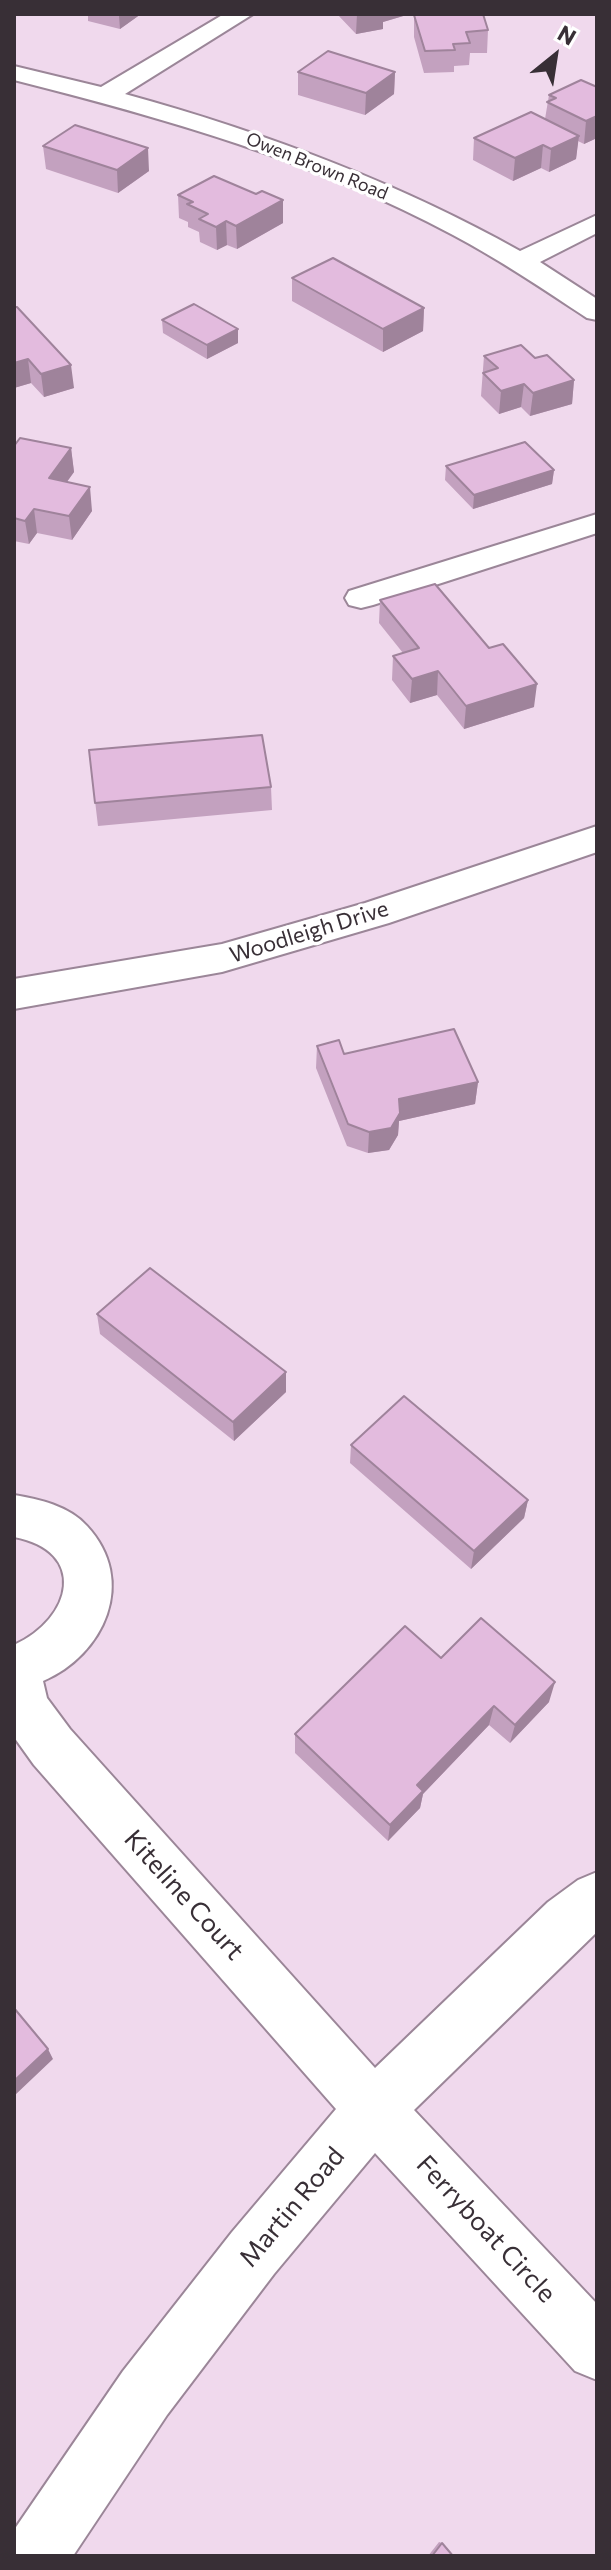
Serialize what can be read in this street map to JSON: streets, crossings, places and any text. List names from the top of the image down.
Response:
{
  "streets": {
    "street": [
      "Owen Brown Road",
      "Woodleigh Drive",
      "Kiteline Court",
      "Martin Road",
      "Ferryboat Circle"
    ]
  },
  "crossings": [
    ["Kiteline Court", "Martin Road"],
    ["Kiteline Court", "Ferryboat Circle"],
    ["Martin Road", "Ferryboat Circle"]
  ],
  "north": "top right"
}
